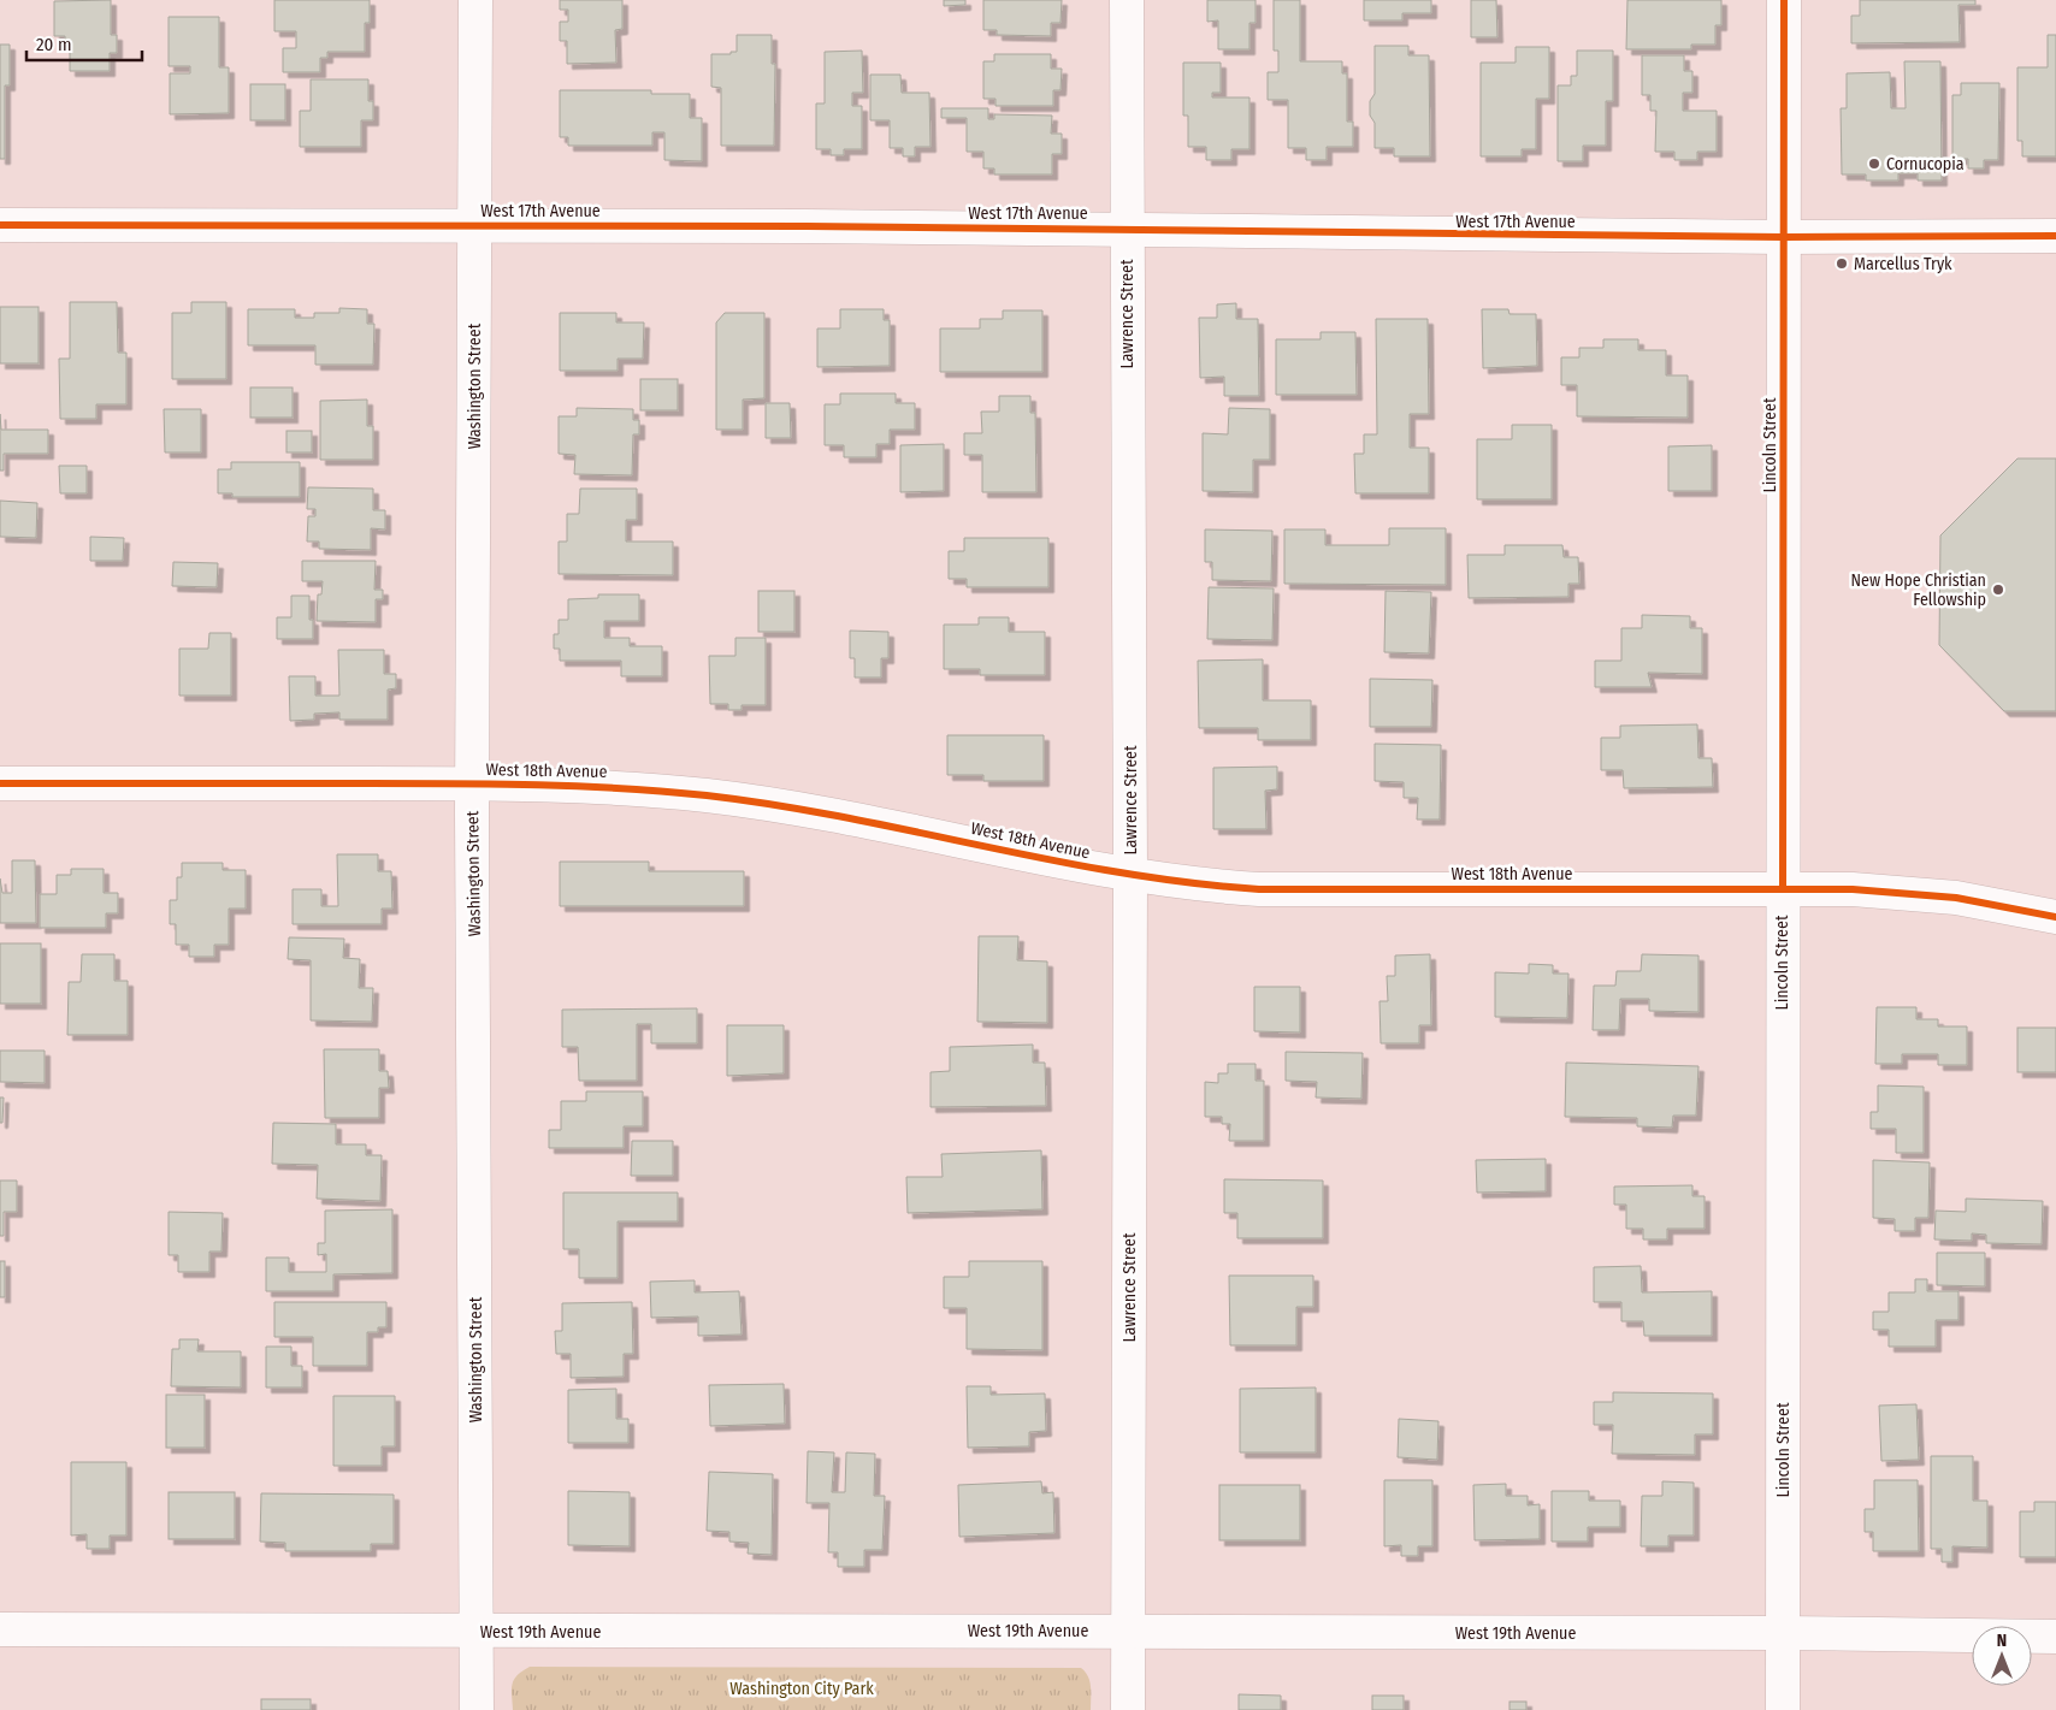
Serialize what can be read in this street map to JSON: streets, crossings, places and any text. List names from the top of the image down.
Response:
{
  "streets": {
    "street": [
      "West 17th Avenue",
      "Lawrence Street",
      "Washington Street",
      "Lincoln Street",
      "West 18th Avenue",
      "West 19th Avenue"
    ]
  },
  "crossings": [
    ["West 17th Avenue", "Lawrence Street"],
    ["West 17th Avenue", "Washington Street"],
    ["West 17th Avenue", "Lincoln Street"],
    ["Lawrence Street", "West 18th Avenue"],
    ["Lawrence Street", "West 19th Avenue"],
    ["Washington Street", "West 18th Avenue"],
    ["Washington Street", "West 19th Avenue"],
    ["Lincoln Street", "West 18th Avenue"],
    ["Lincoln Street", "West 19th Avenue"]
  ],
  "parks": ["Washington City Park"],
  "places": ["Cornucopia", "Marcellus Tryk", "New Hope Christian Fellowship"],
  "scale_bar": "20 m",
  "north": "top"
}
